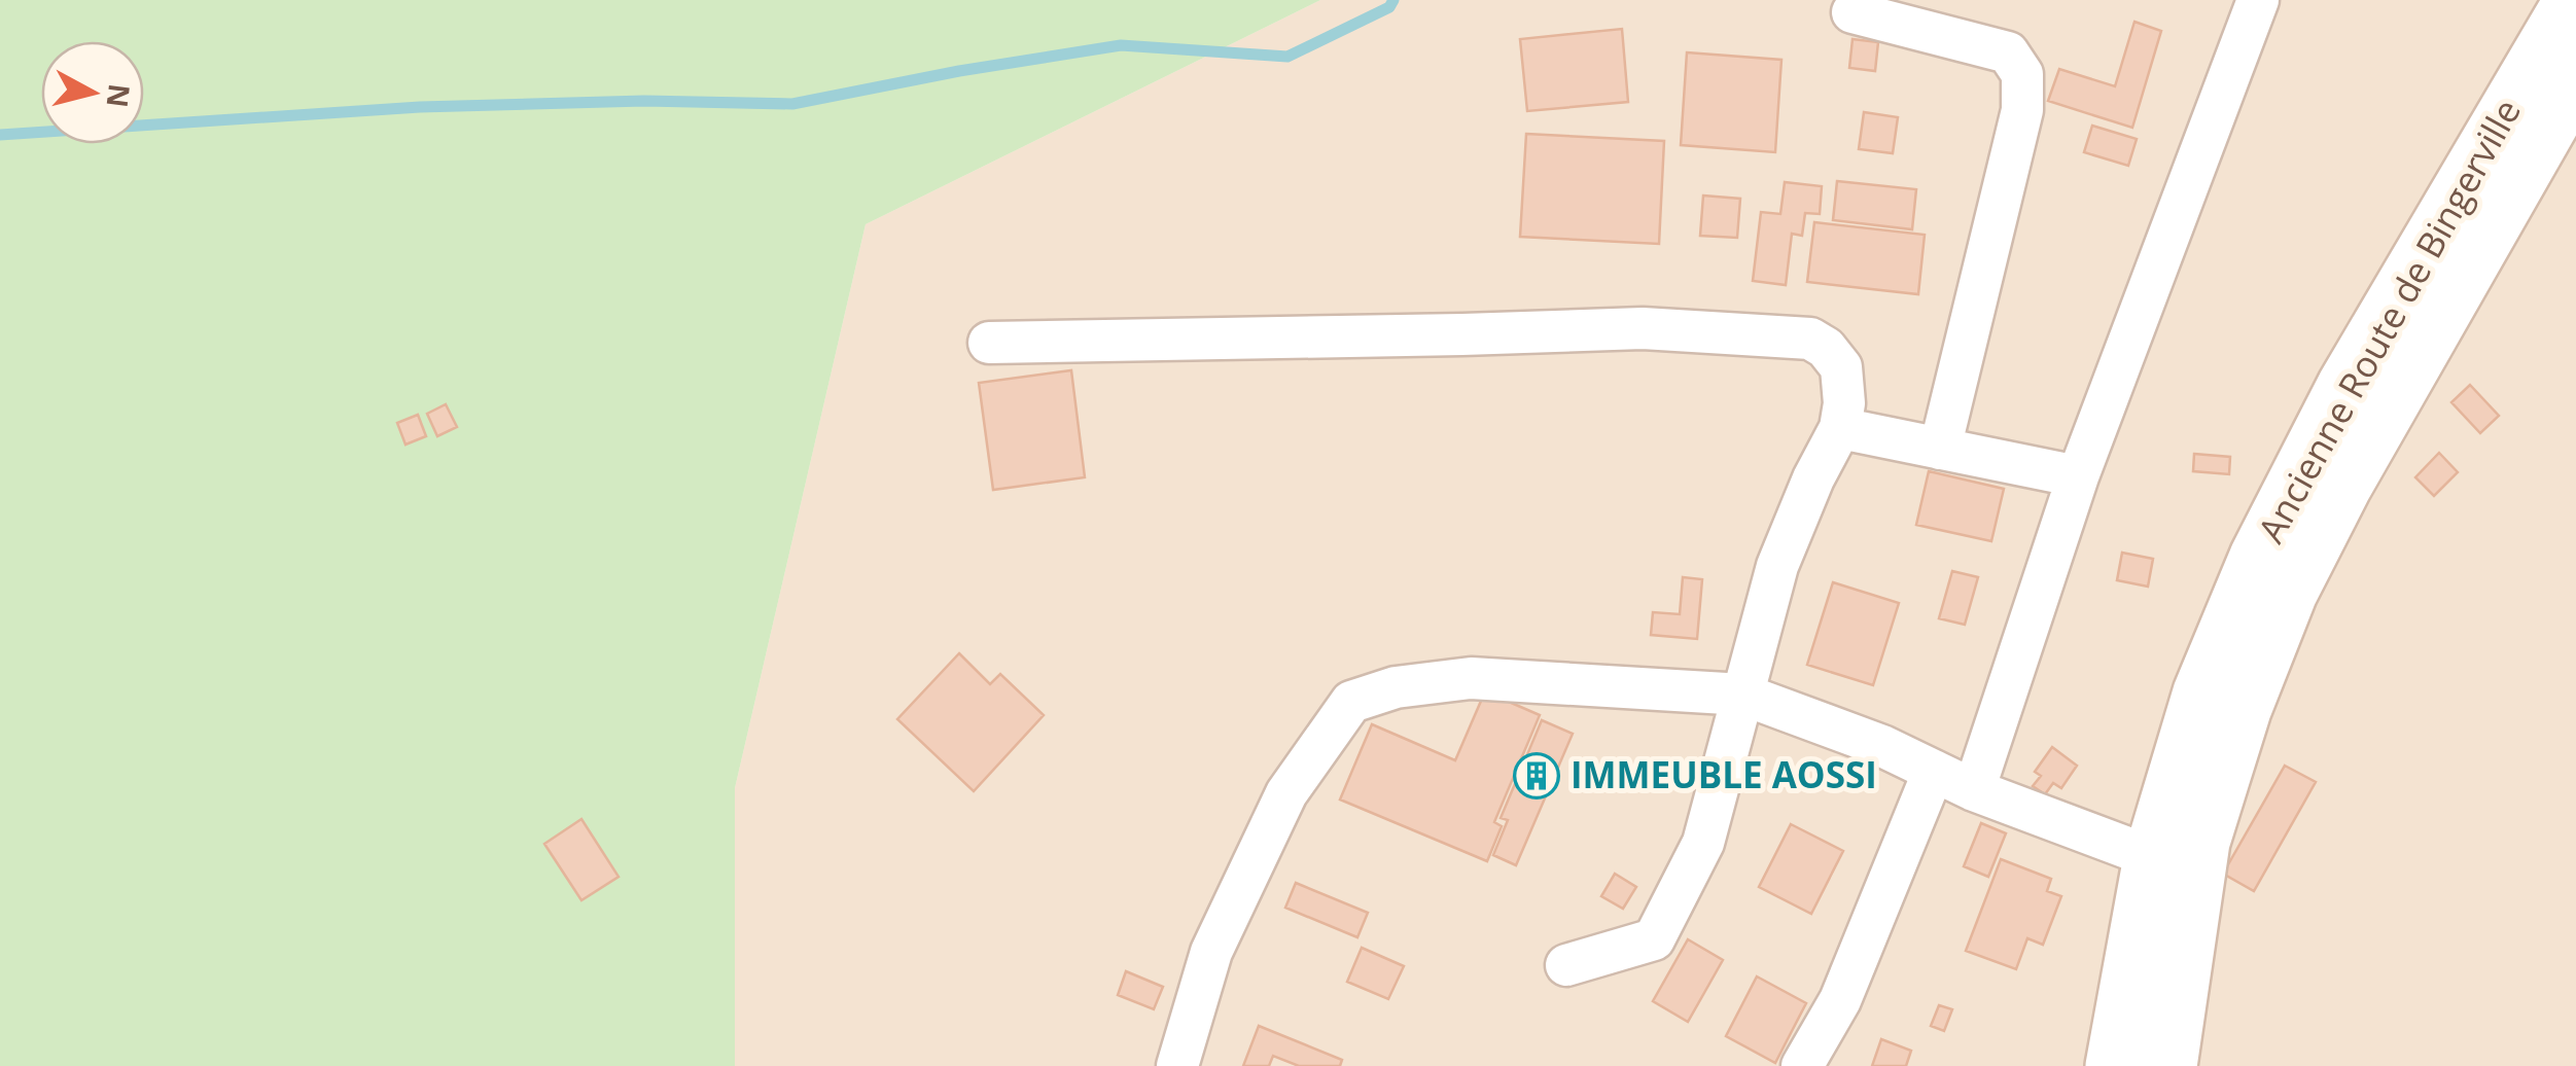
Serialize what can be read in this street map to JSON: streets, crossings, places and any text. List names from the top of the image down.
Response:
{
  "streets": {
    "street": ["Ancienne Route de Bingerville"]
  },
  "places": {
    "building": ["IMMEUBLE AOSSI"]
  },
  "north": "right"
}
